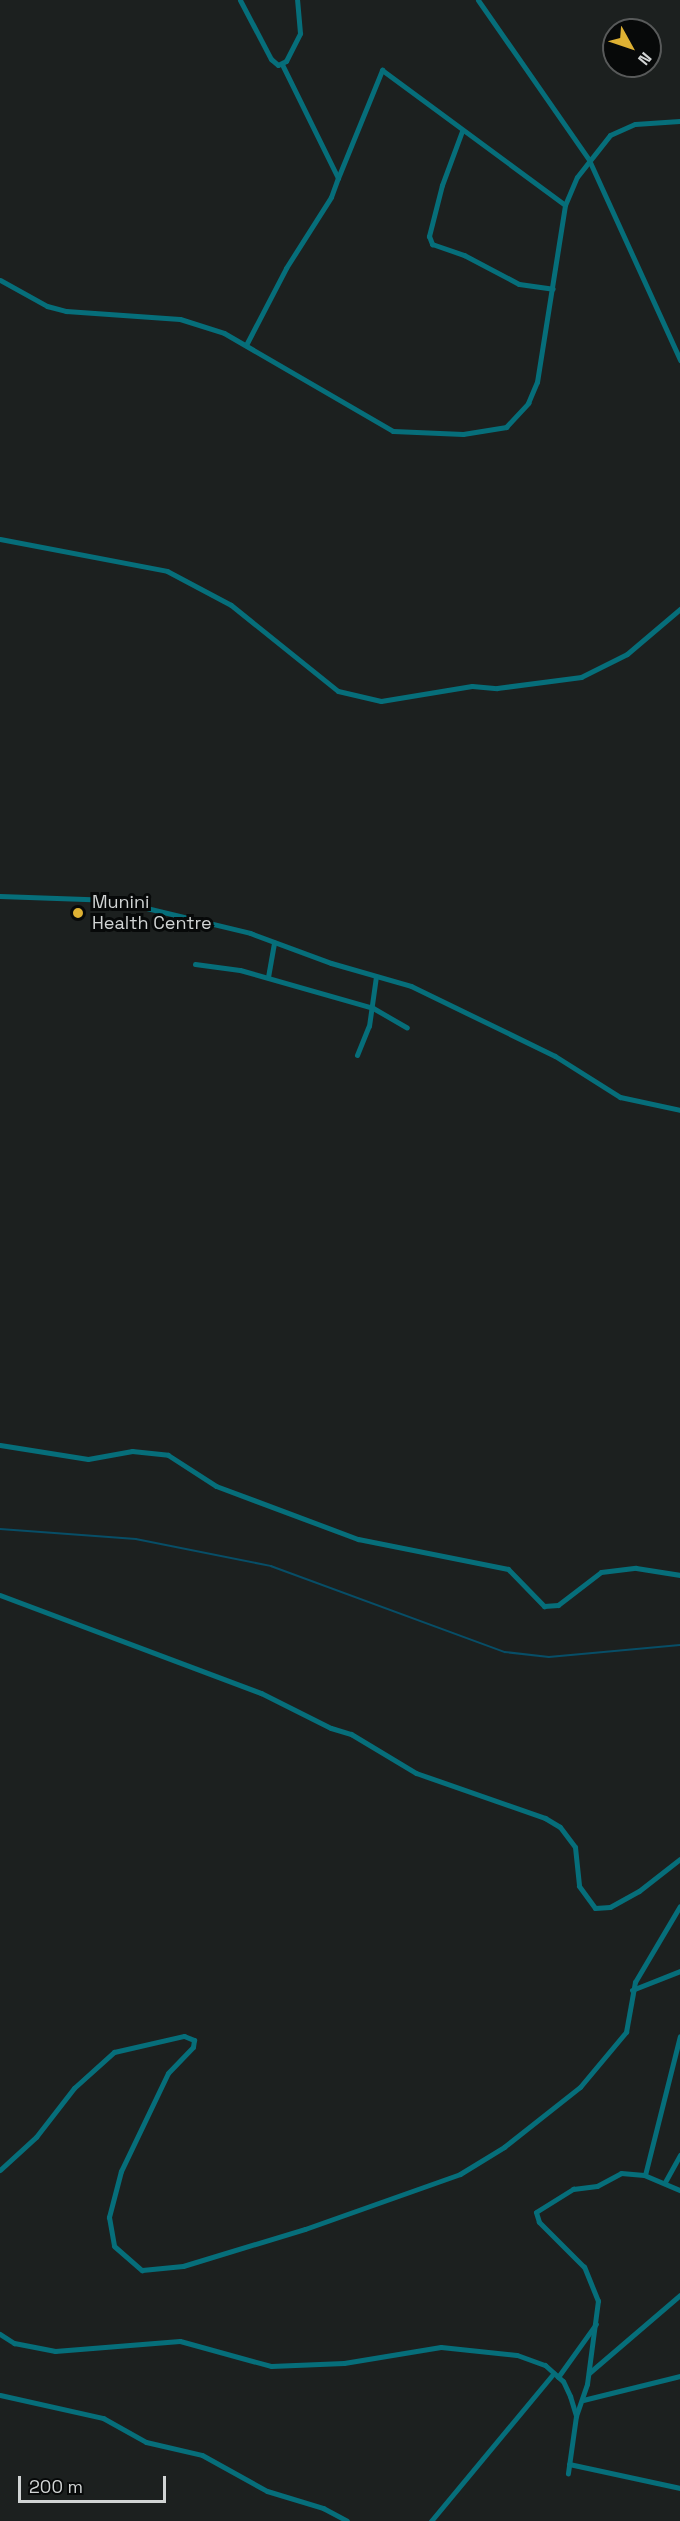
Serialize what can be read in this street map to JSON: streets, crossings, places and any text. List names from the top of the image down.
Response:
{
  "places": ["Munini Health Centre"],
  "scale_bar": "200 m",
  "north": "bottom right"
}
